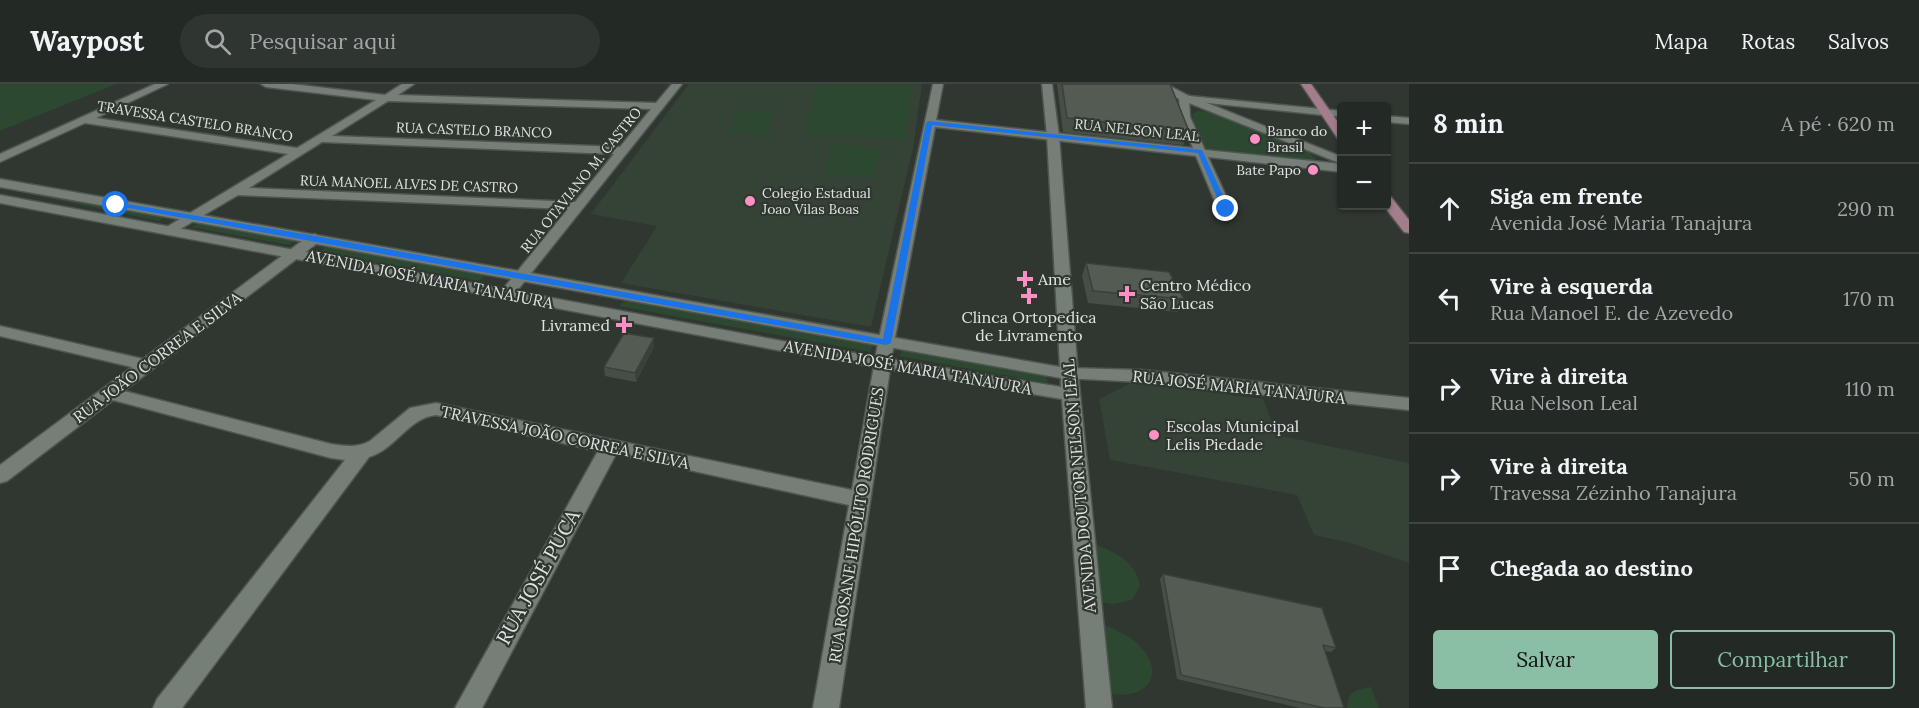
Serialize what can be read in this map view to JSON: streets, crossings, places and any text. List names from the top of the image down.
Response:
{
  "streets": {
    "street": [
      "TRAVESSA CASTELO BRANCO",
      "RUA CASTELO BRANCO",
      "RUA NELSON LEAL",
      "RUA OTAVIANO M. CASTRO",
      "RUA MANOEL ALVES DE CASTRO",
      "AVENIDA JOSÉ MARIA TANAJURA",
      "RUA JOÃO CORREA E SILVA",
      "RUA JOSÉ MARIA TANAJURA",
      "TRAVESSA JOÃO CORREA E SILVA",
      "AVENIDA DOUTOR NELSON LEAL",
      "RUA ROSANE HIPÓLITO RODRIGUES",
      "RUA JOSÉ PUCA"
    ]
  },
  "crossings": [
    ["RUA CASTELO BRANCO", "RUA OTAVIANO M. CASTRO"],
    ["RUA NELSON LEAL", "AVENIDA DOUTOR NELSON LEAL"],
    ["RUA NELSON LEAL", "RUA ROSANE HIPÓLITO RODRIGUES"],
    ["RUA OTAVIANO M. CASTRO", "RUA MANOEL ALVES DE CASTRO"],
    ["RUA OTAVIANO M. CASTRO", "AVENIDA JOSÉ MARIA TANAJURA"],
    ["AVENIDA JOSÉ MARIA TANAJURA", "RUA JOÃO CORREA E SILVA"],
    ["AVENIDA JOSÉ MARIA TANAJURA", "RUA JOSÉ MARIA TANAJURA"],
    ["AVENIDA JOSÉ MARIA TANAJURA", "AVENIDA DOUTOR NELSON LEAL"],
    ["AVENIDA JOSÉ MARIA TANAJURA", "RUA ROSANE HIPÓLITO RODRIGUES"],
    ["RUA JOSÉ MARIA TANAJURA", "AVENIDA DOUTOR NELSON LEAL"],
    ["TRAVESSA JOÃO CORREA E SILVA", "RUA ROSANE HIPÓLITO RODRIGUES"],
    ["TRAVESSA JOÃO CORREA E SILVA", "RUA JOSÉ PUCA"]
  ],
  "places": {
    "other": [
      "Banco do Brasil",
      "Bate Papo",
      "Colegio Estadual Joao Vilas Boas",
      "Escolas Municipal Lelis Piedade"
    ],
    "health": [
      "Ame",
      "Centro Médico São Lucas",
      "Clinca Ortopedica de Livramento",
      "Livramed"
    ]
  },
  "page": {
    "header": "Waypost",
    "search": "Pesquisar aqui",
    "nav": ["Mapa", "Rotas", "Salvos"],
    "heading": ["8 min", "A pé · 620 m"],
    "map_buttons": ["+", "−"],
    "list": [
      ["Siga em frente", "Avenida José Maria Tanajura", "290 m"],
      ["Vire à esquerda", "Rua Manoel E. de Azevedo", "170 m"],
      ["Vire à direita", "Rua Nelson Leal", "110 m"],
      ["Vire à direita", "Travessa Zézinho Tanajura", "50 m"],
      "Chegada ao destino"
    ],
    "buttons": ["Salvar", "Compartilhar"]
  }
}
